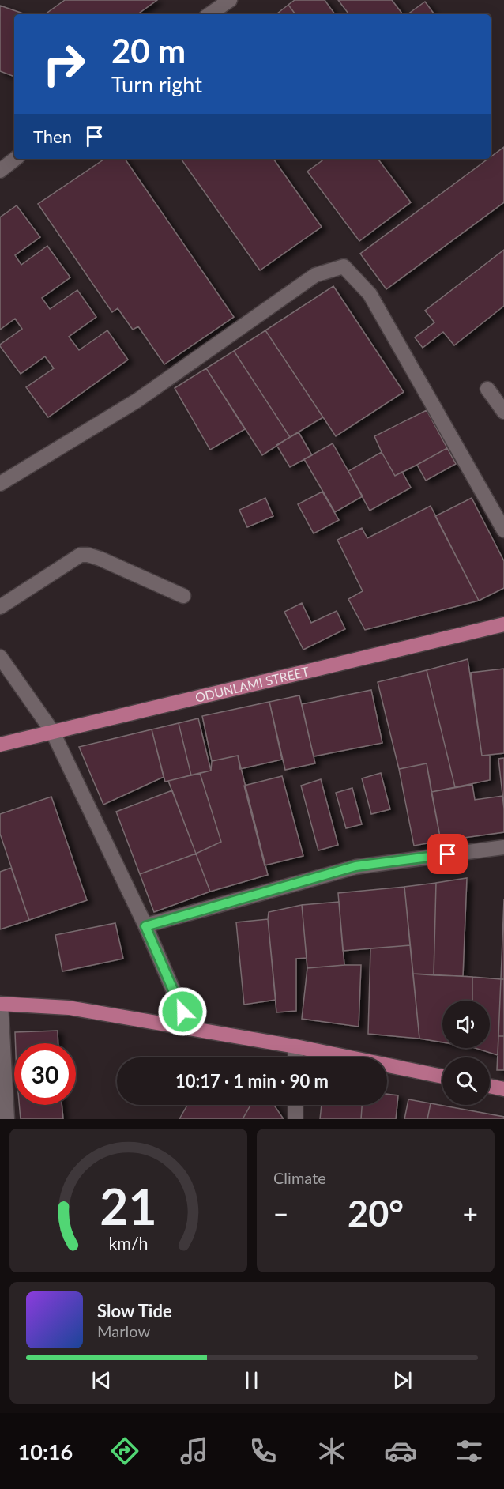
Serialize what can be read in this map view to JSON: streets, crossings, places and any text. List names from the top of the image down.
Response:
{
  "streets": {
    "main road": ["ODUNLAMI STREET"]
  },
  "page": {
    "turn": ["20 m", "Turn right"],
    "then": "Then",
    "limit": "30",
    "trip": "10:17 · 1 min · 90 m",
    "tile": "Climate",
    "heat": ["−", "20°", "+"],
    "song": ["Slow Tide", "Marlow"],
    "tabs": "10:16",
    "gauge": ["21", "km/h"]
  }
}
